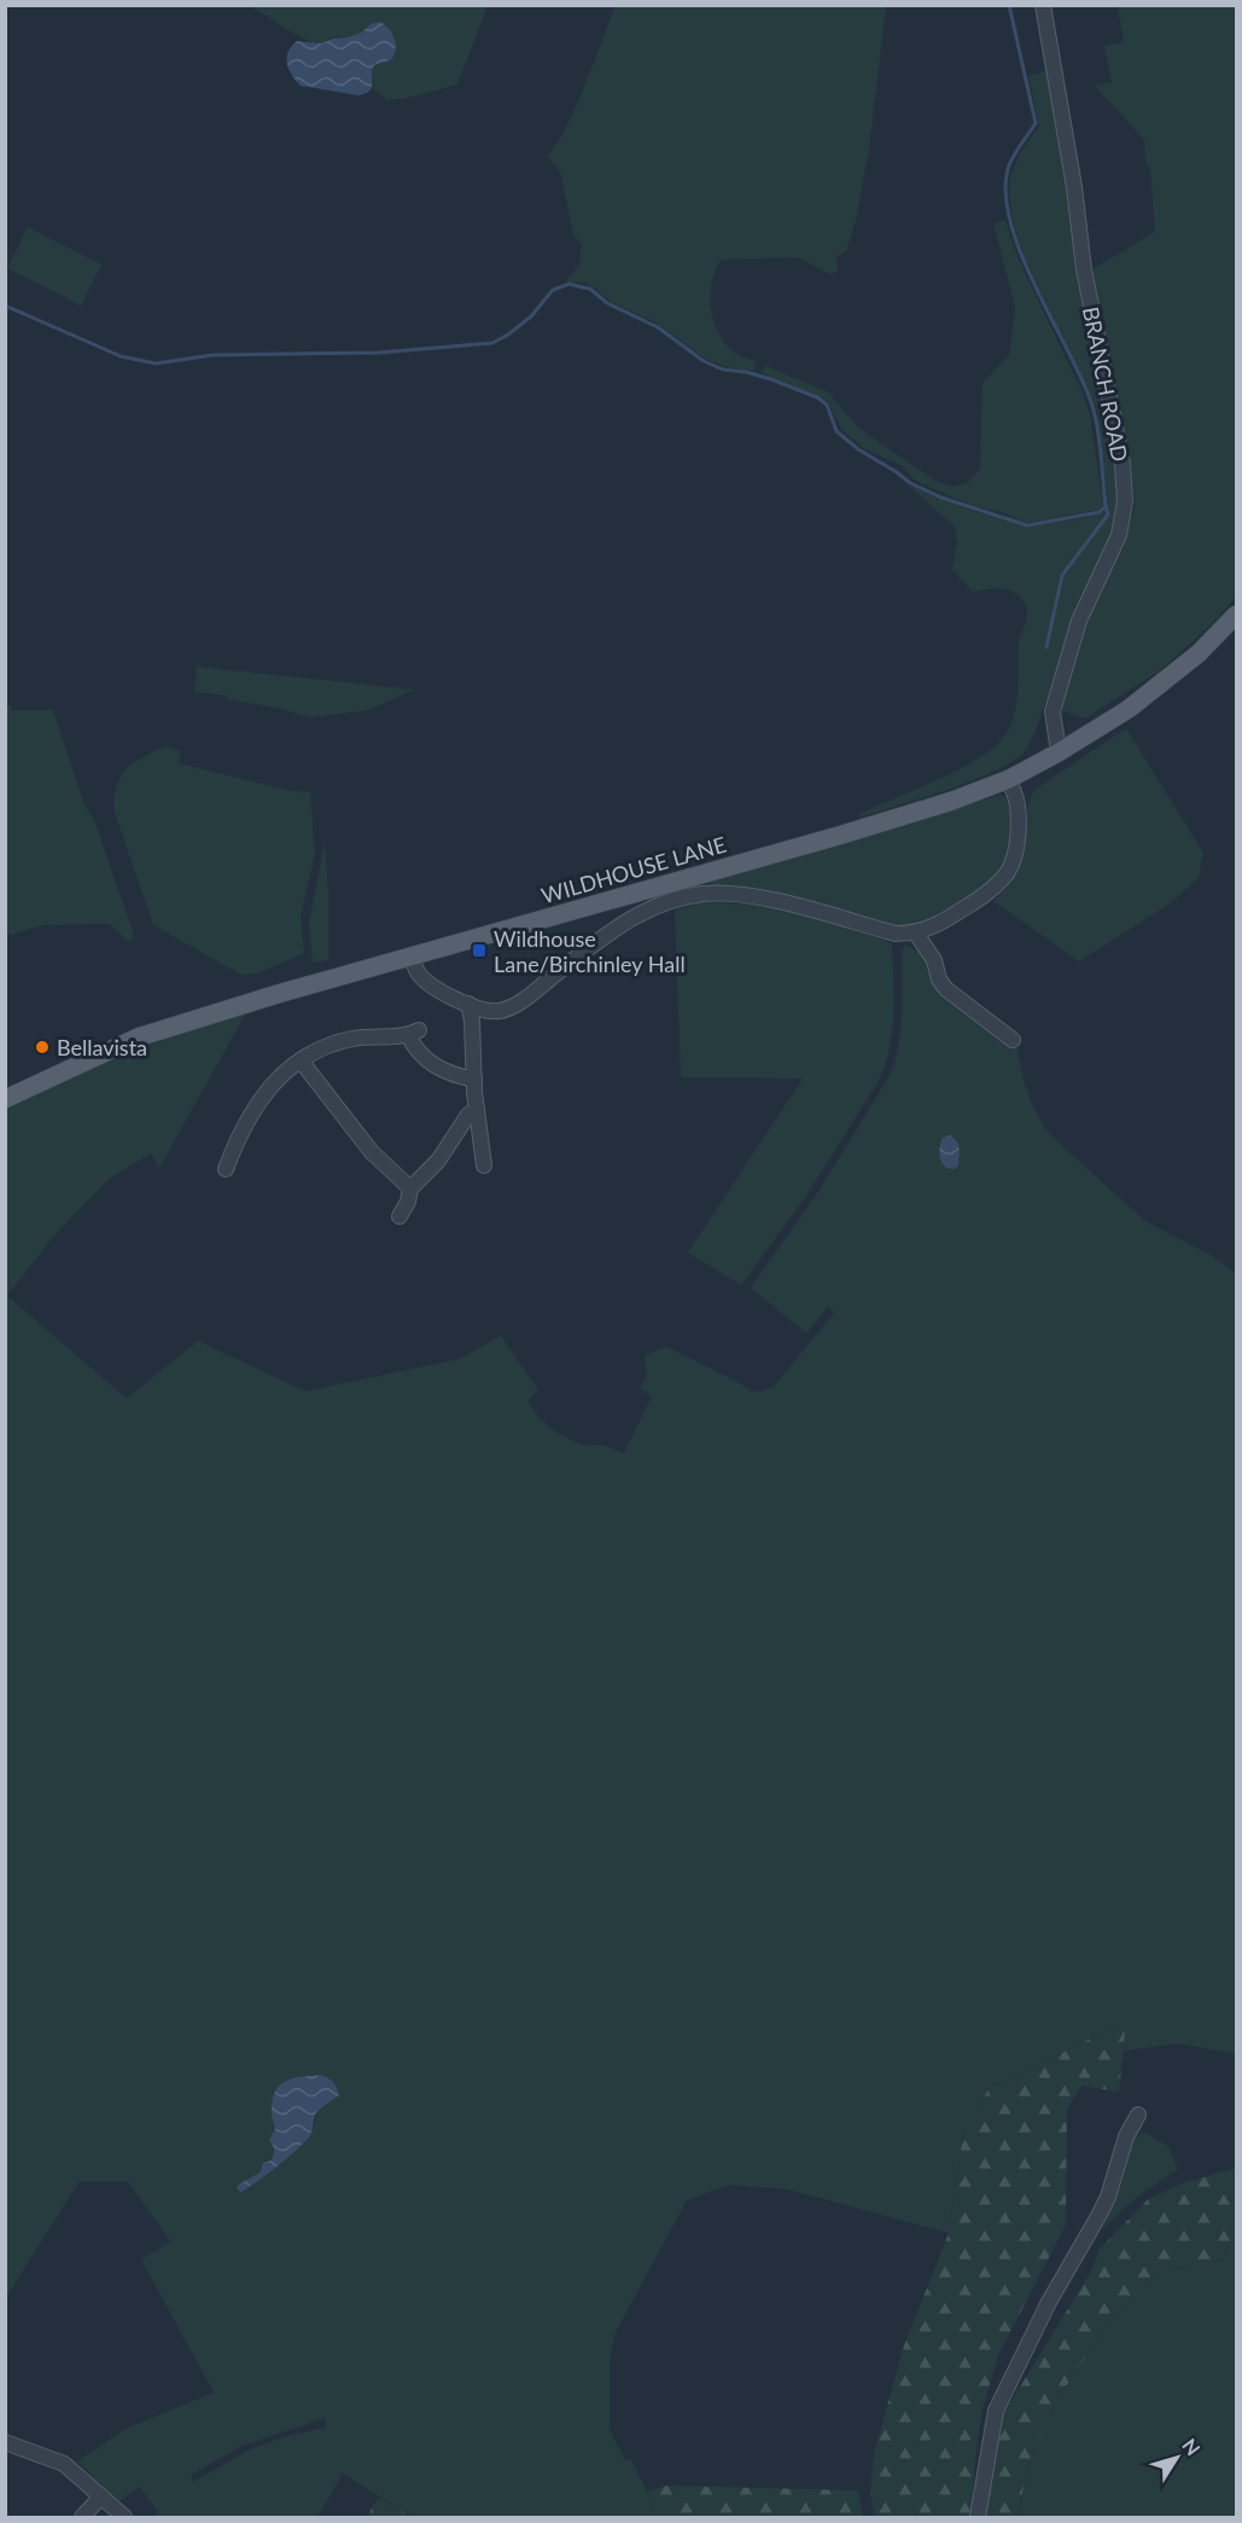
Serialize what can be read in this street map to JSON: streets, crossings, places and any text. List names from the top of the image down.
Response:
{
  "streets": {
    "main road": ["WILDHOUSE LANE"],
    "street": ["BRANCH ROAD"]
  },
  "crossings": [
    ["BRANCH ROAD", "WILDHOUSE LANE"]
  ],
  "places": {
    "transit": ["Wildhouse Lane/Birchinley Hall"],
    "other": ["Bellavista"]
  },
  "north": "top right"
}
